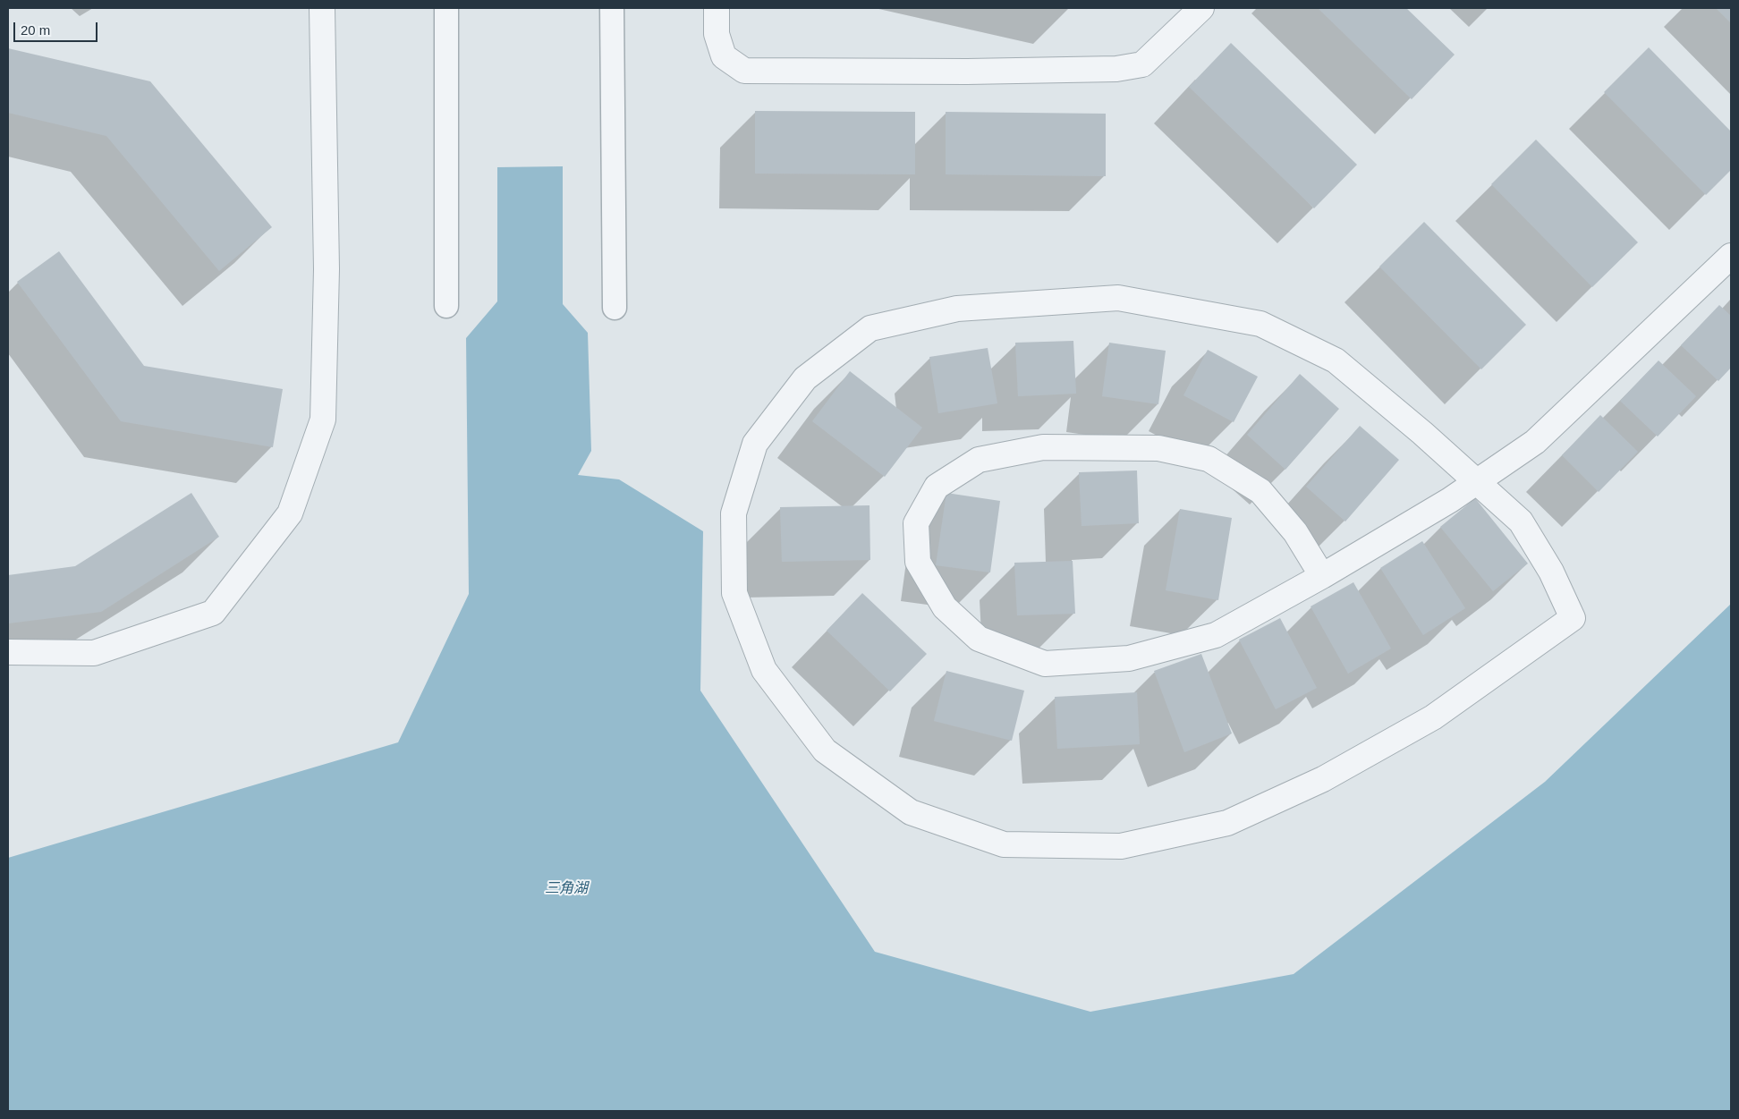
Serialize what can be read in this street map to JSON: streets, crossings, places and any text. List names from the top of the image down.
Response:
{
  "water": ["三角湖"],
  "scale_bar": "20 m"
}
